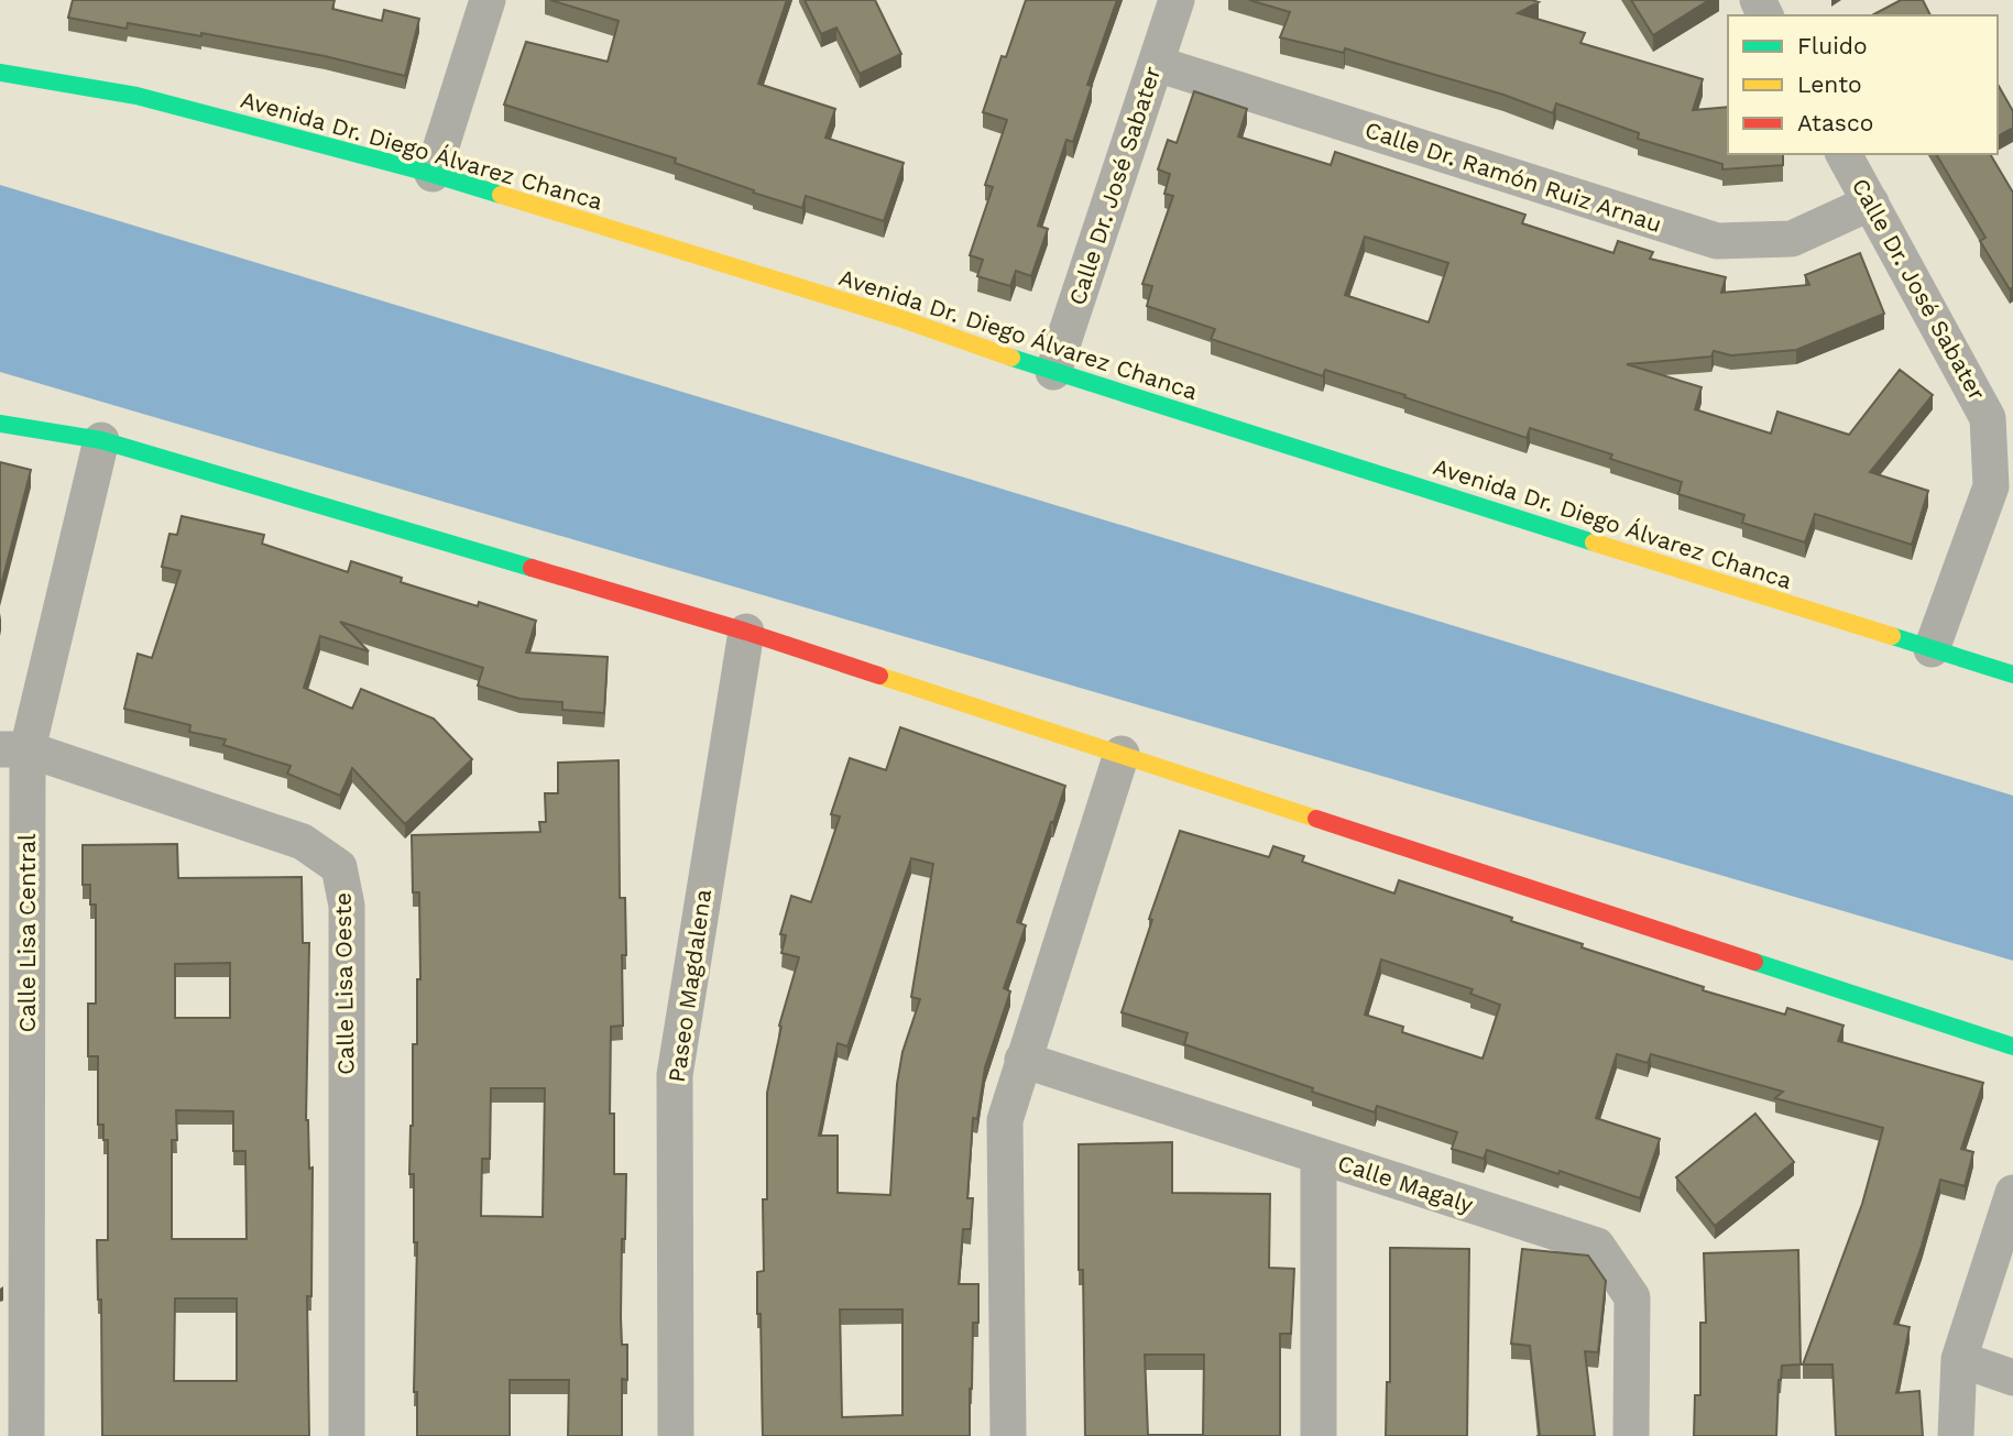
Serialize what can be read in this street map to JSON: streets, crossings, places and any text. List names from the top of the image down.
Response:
{
  "streets": {
    "street": [
      "Avenida Dr. Diego Álvarez Chanca",
      "Calle Dr. Ramón Ruiz Arnau",
      "Calle Dr. José Sabater",
      "Calle Lisa Central",
      "Calle Lisa Oeste",
      "Paseo Magdalena",
      "Calle Magaly"
    ]
  },
  "crossings": [
    ["Avenida Dr. Diego Álvarez Chanca", "Calle Dr. José Sabater"],
    ["Calle Dr. Ramón Ruiz Arnau", "Calle Dr. José Sabater"],
    ["Calle Lisa Central", "Calle Lisa Oeste"]
  ],
  "legend": ["Fluido", "Lento", "Atasco"]
}
